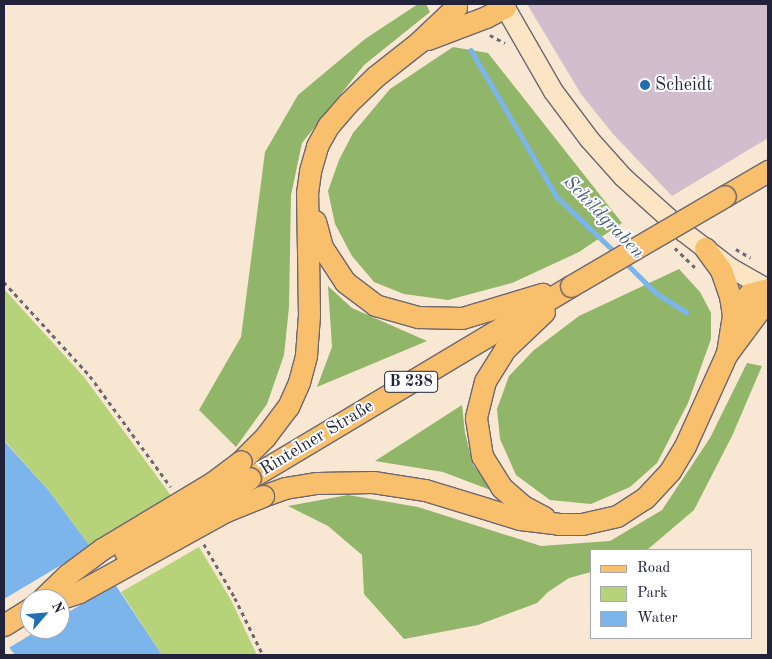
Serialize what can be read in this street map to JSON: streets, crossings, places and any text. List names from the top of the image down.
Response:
{
  "streets": {
    "main road": ["B 238", "Rintelner Straße"]
  },
  "crossings": [
    ["B 238", "Rintelner Straße"]
  ],
  "water": ["Schildgraben"],
  "places": ["Scheidt"],
  "legend": ["Road", "Park", "Water"],
  "north": "top right"
}
